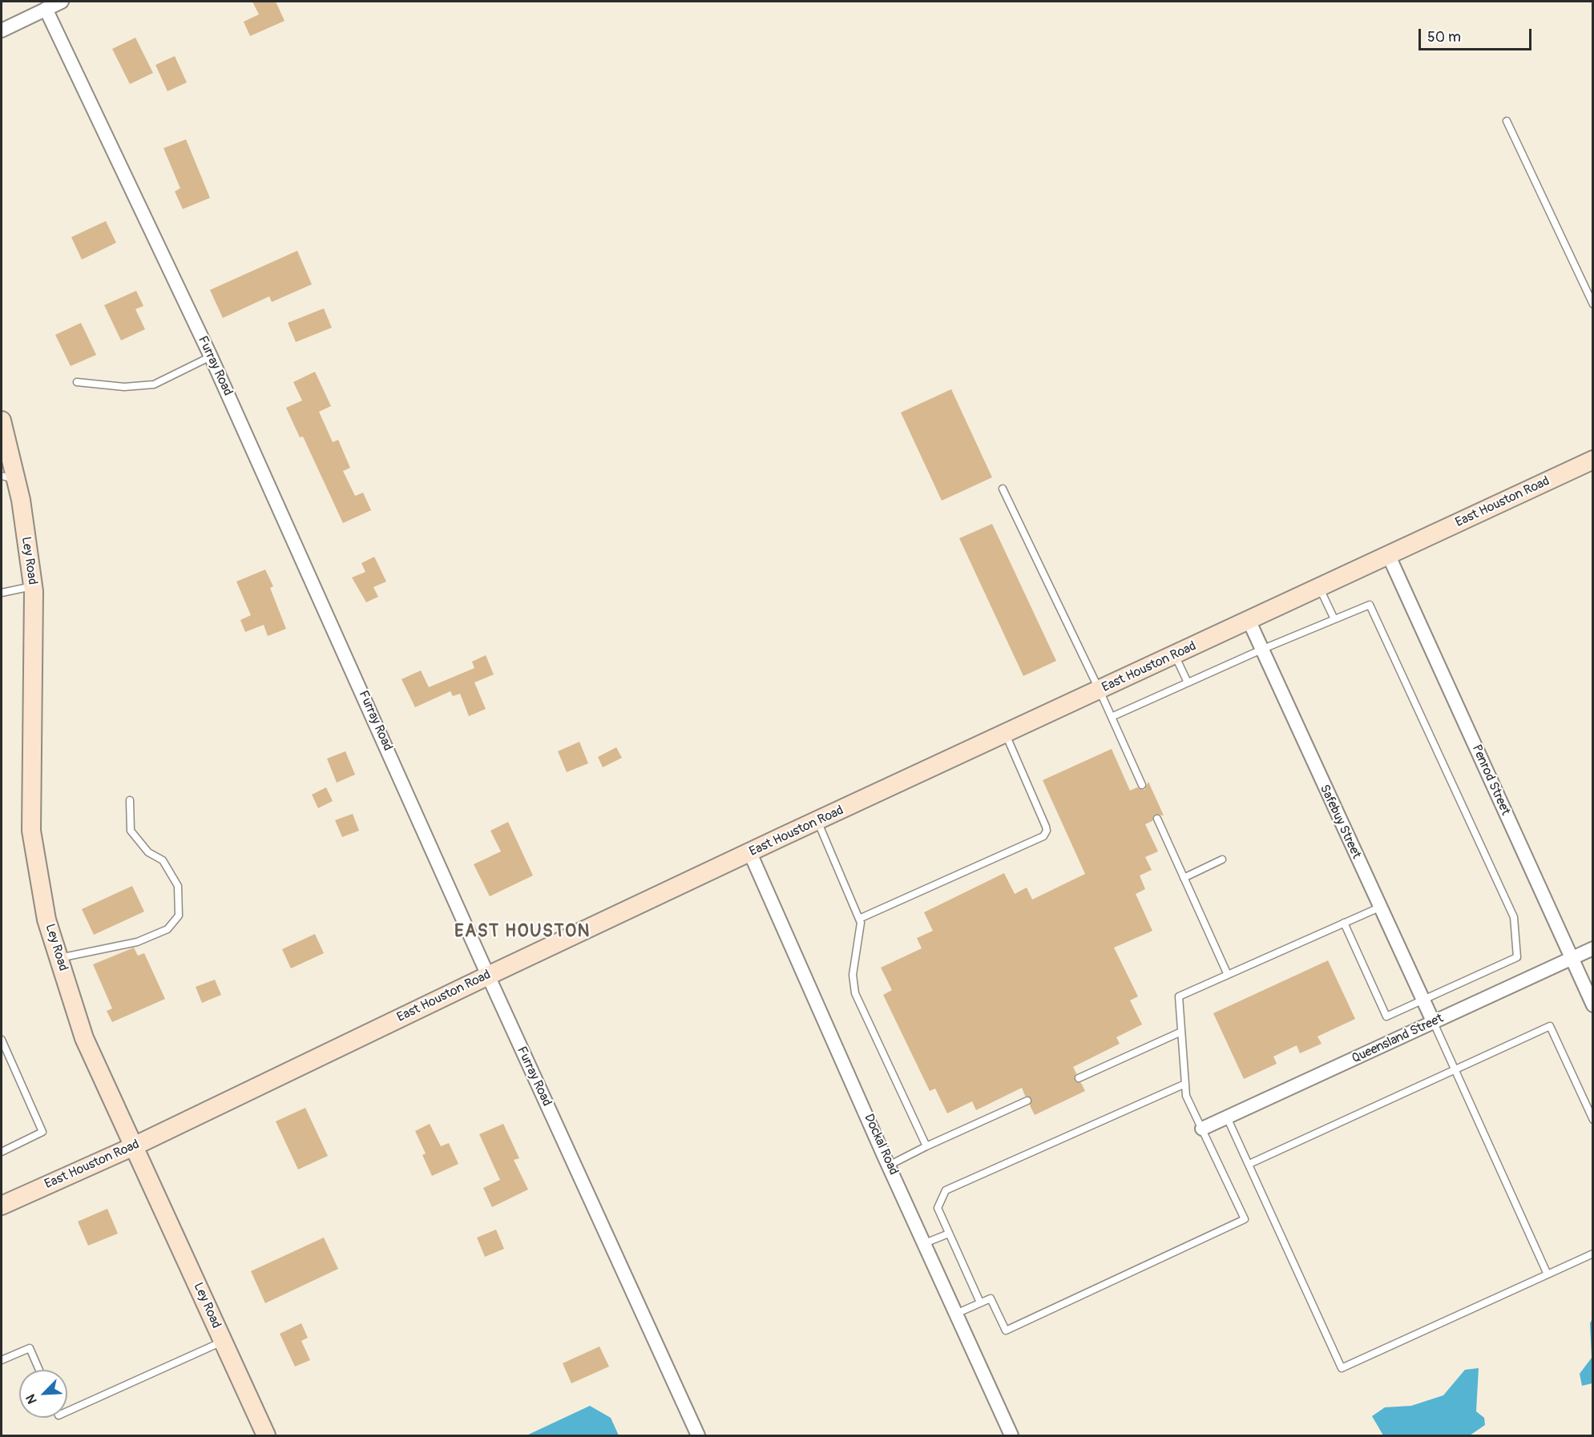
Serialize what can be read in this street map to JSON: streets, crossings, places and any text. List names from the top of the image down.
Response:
{
  "streets": {
    "street": [
      "Furray Road",
      "East Houston Road",
      "Ley Road",
      "Penrod Street",
      "Safebuy Street",
      "Queensland Street",
      "Dockal Road"
    ]
  },
  "crossings": [
    ["Furray Road", "East Houston Road"],
    ["East Houston Road", "Ley Road"],
    ["East Houston Road", "Penrod Street"],
    ["East Houston Road", "Safebuy Street"],
    ["East Houston Road", "Dockal Road"],
    ["Penrod Street", "Queensland Street"],
    ["Safebuy Street", "Queensland Street"]
  ],
  "districts": ["EAST HOUSTON"],
  "scale_bar": "50 m",
  "north": "bottom left"
}
